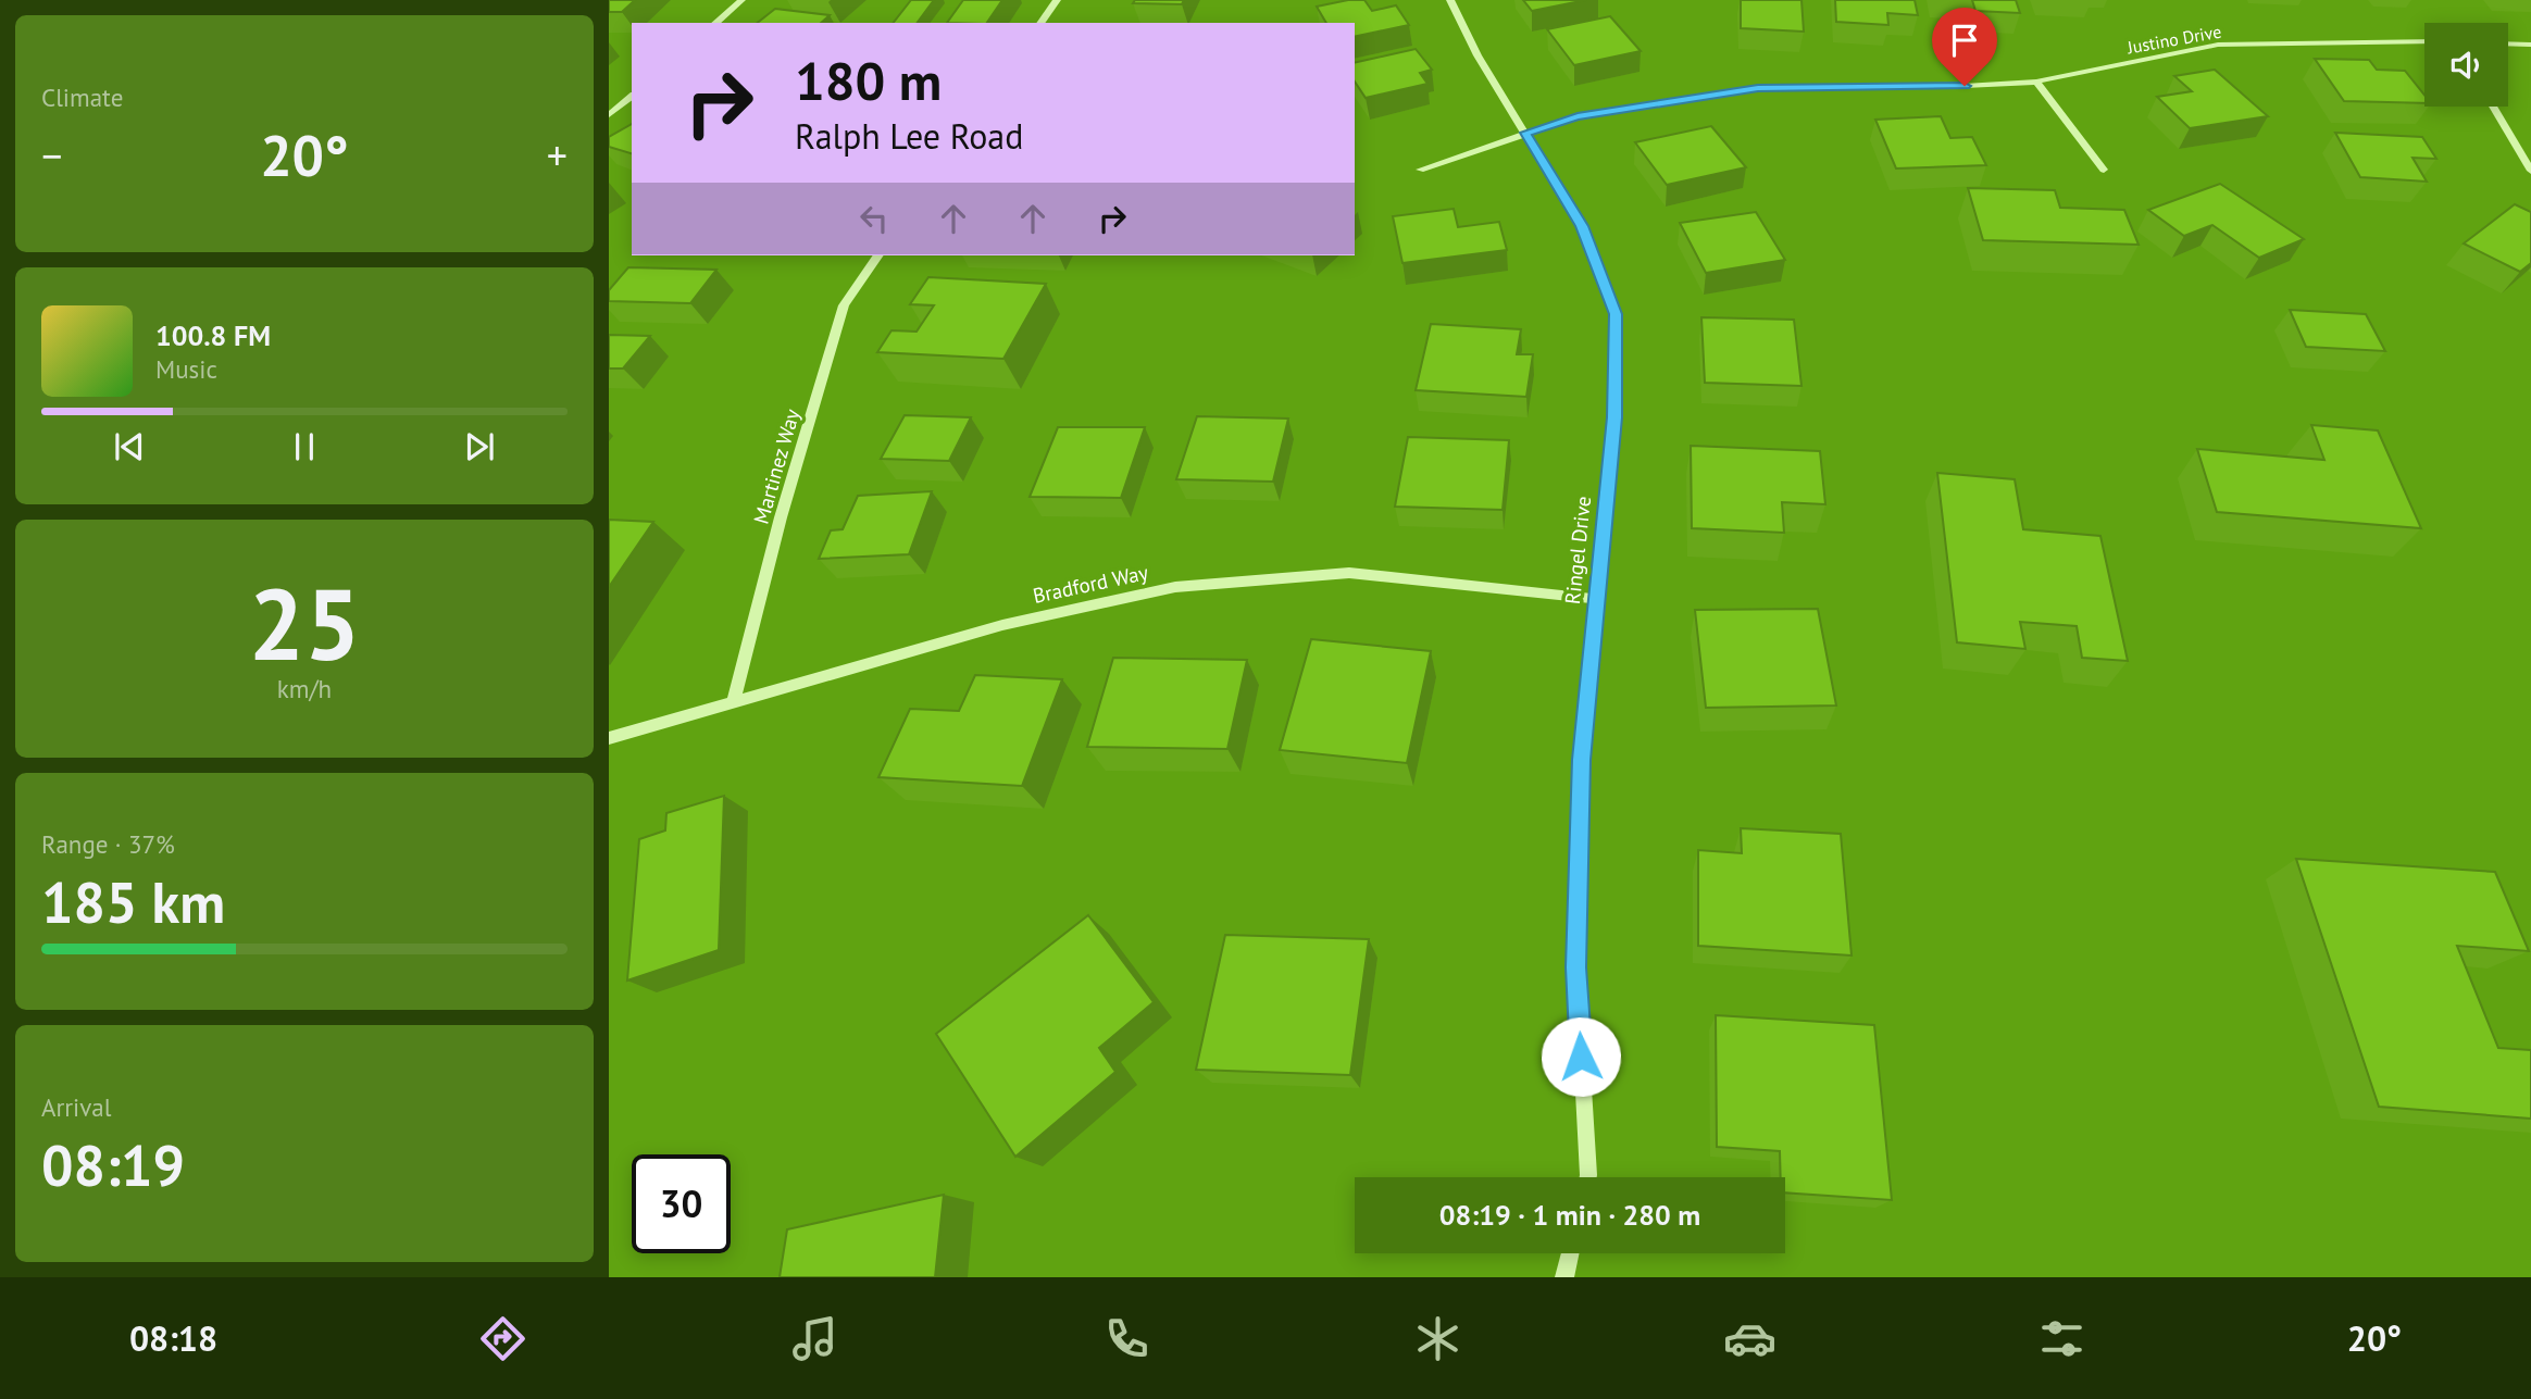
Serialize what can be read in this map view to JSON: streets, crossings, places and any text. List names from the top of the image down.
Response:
{
  "streets": {
    "street": [
      "Justino Drive",
      "Martinez Way",
      "Ringel Drive",
      "Bradford Way"
    ]
  },
  "crossings": [
    ["Justino Drive", "Ringel Drive"],
    ["Martinez Way", "Bradford Way"],
    ["Ringel Drive", "Bradford Way"]
  ],
  "page": {
    "tile": [
      "Climate",
      ["25", "km/h"],
      ["Range · 37%", "185 km"],
      ["Arrival", "08:19"]
    ],
    "turn": ["180 m", "Ralph Lee Road"],
    "heat": ["−", "20°", "+"],
    "song": ["100.8 FM", "Music"],
    "limit": "30",
    "trip": "08:19 · 1 min · 280 m",
    "tabs": ["08:18", "20°"]
  }
}
